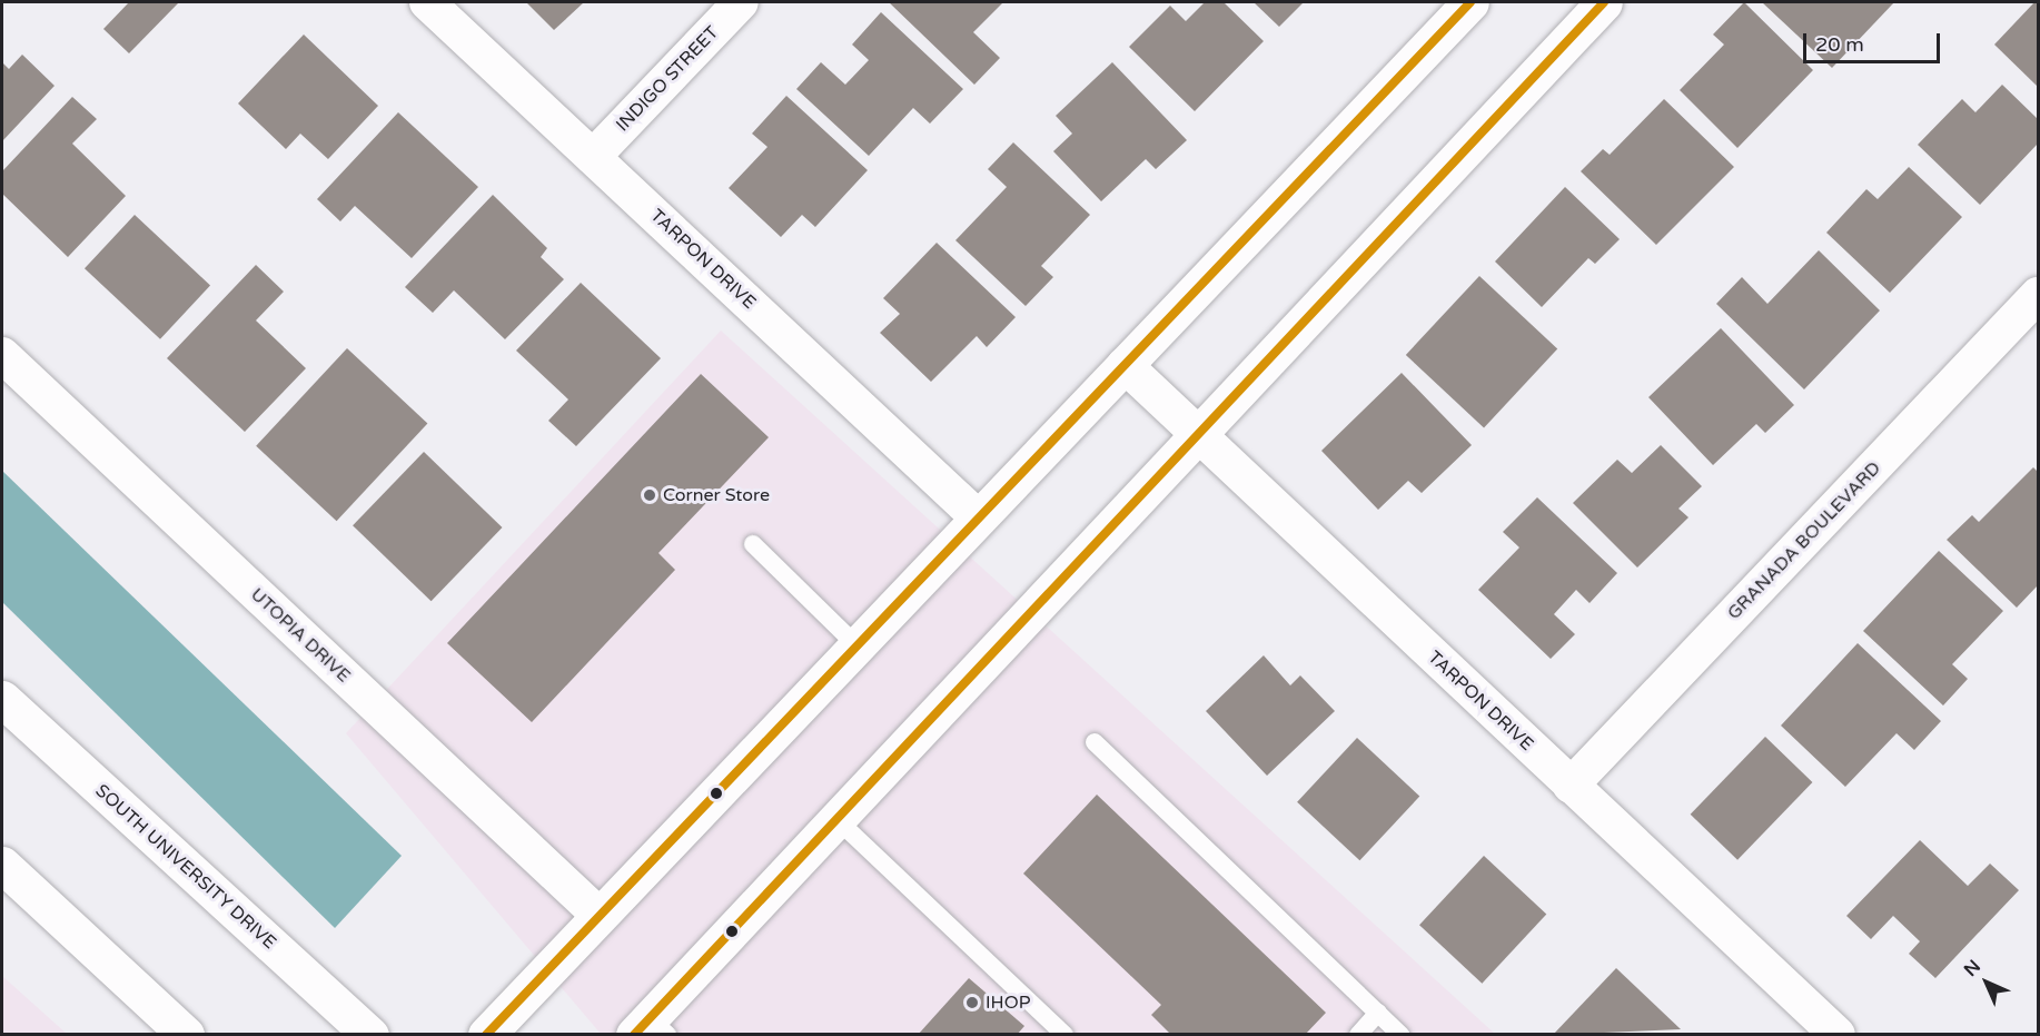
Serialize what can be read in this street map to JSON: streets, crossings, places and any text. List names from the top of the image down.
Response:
{
  "streets": {
    "main road": ["SOUTH UNIVERSITY DRIVE"],
    "street": [
      "INDIGO STREET",
      "TARPON DRIVE",
      "GRANADA BOULEVARD",
      "UTOPIA DRIVE"
    ]
  },
  "crossings": [
    ["INDIGO STREET", "TARPON DRIVE"],
    ["TARPON DRIVE", "GRANADA BOULEVARD"]
  ],
  "places": ["Corner Store", "IHOP"],
  "scale_bar": "20 m",
  "north": "top left"
}
